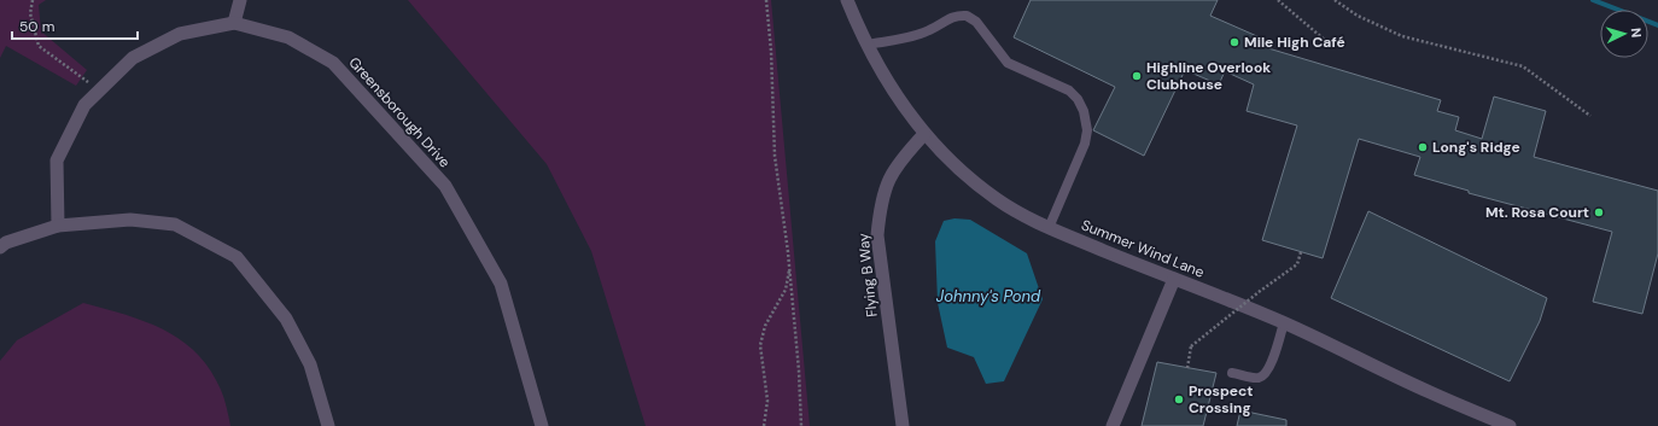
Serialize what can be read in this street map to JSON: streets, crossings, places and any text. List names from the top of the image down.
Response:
{
  "streets": {
    "street": ["Greensborough Drive", "Summer Wind Lane", "Flying B Way"]
  },
  "crossings": [
    ["Summer Wind Lane", "Flying B Way"]
  ],
  "water": ["Johnny's Pond"],
  "places": [
    "Mile High Café",
    "Highline Overlook Clubhouse",
    "Long's Ridge",
    "Mt. Rosa Court",
    "Prospect Crossing"
  ],
  "scale_bar": "50 m",
  "north": "right"
}
